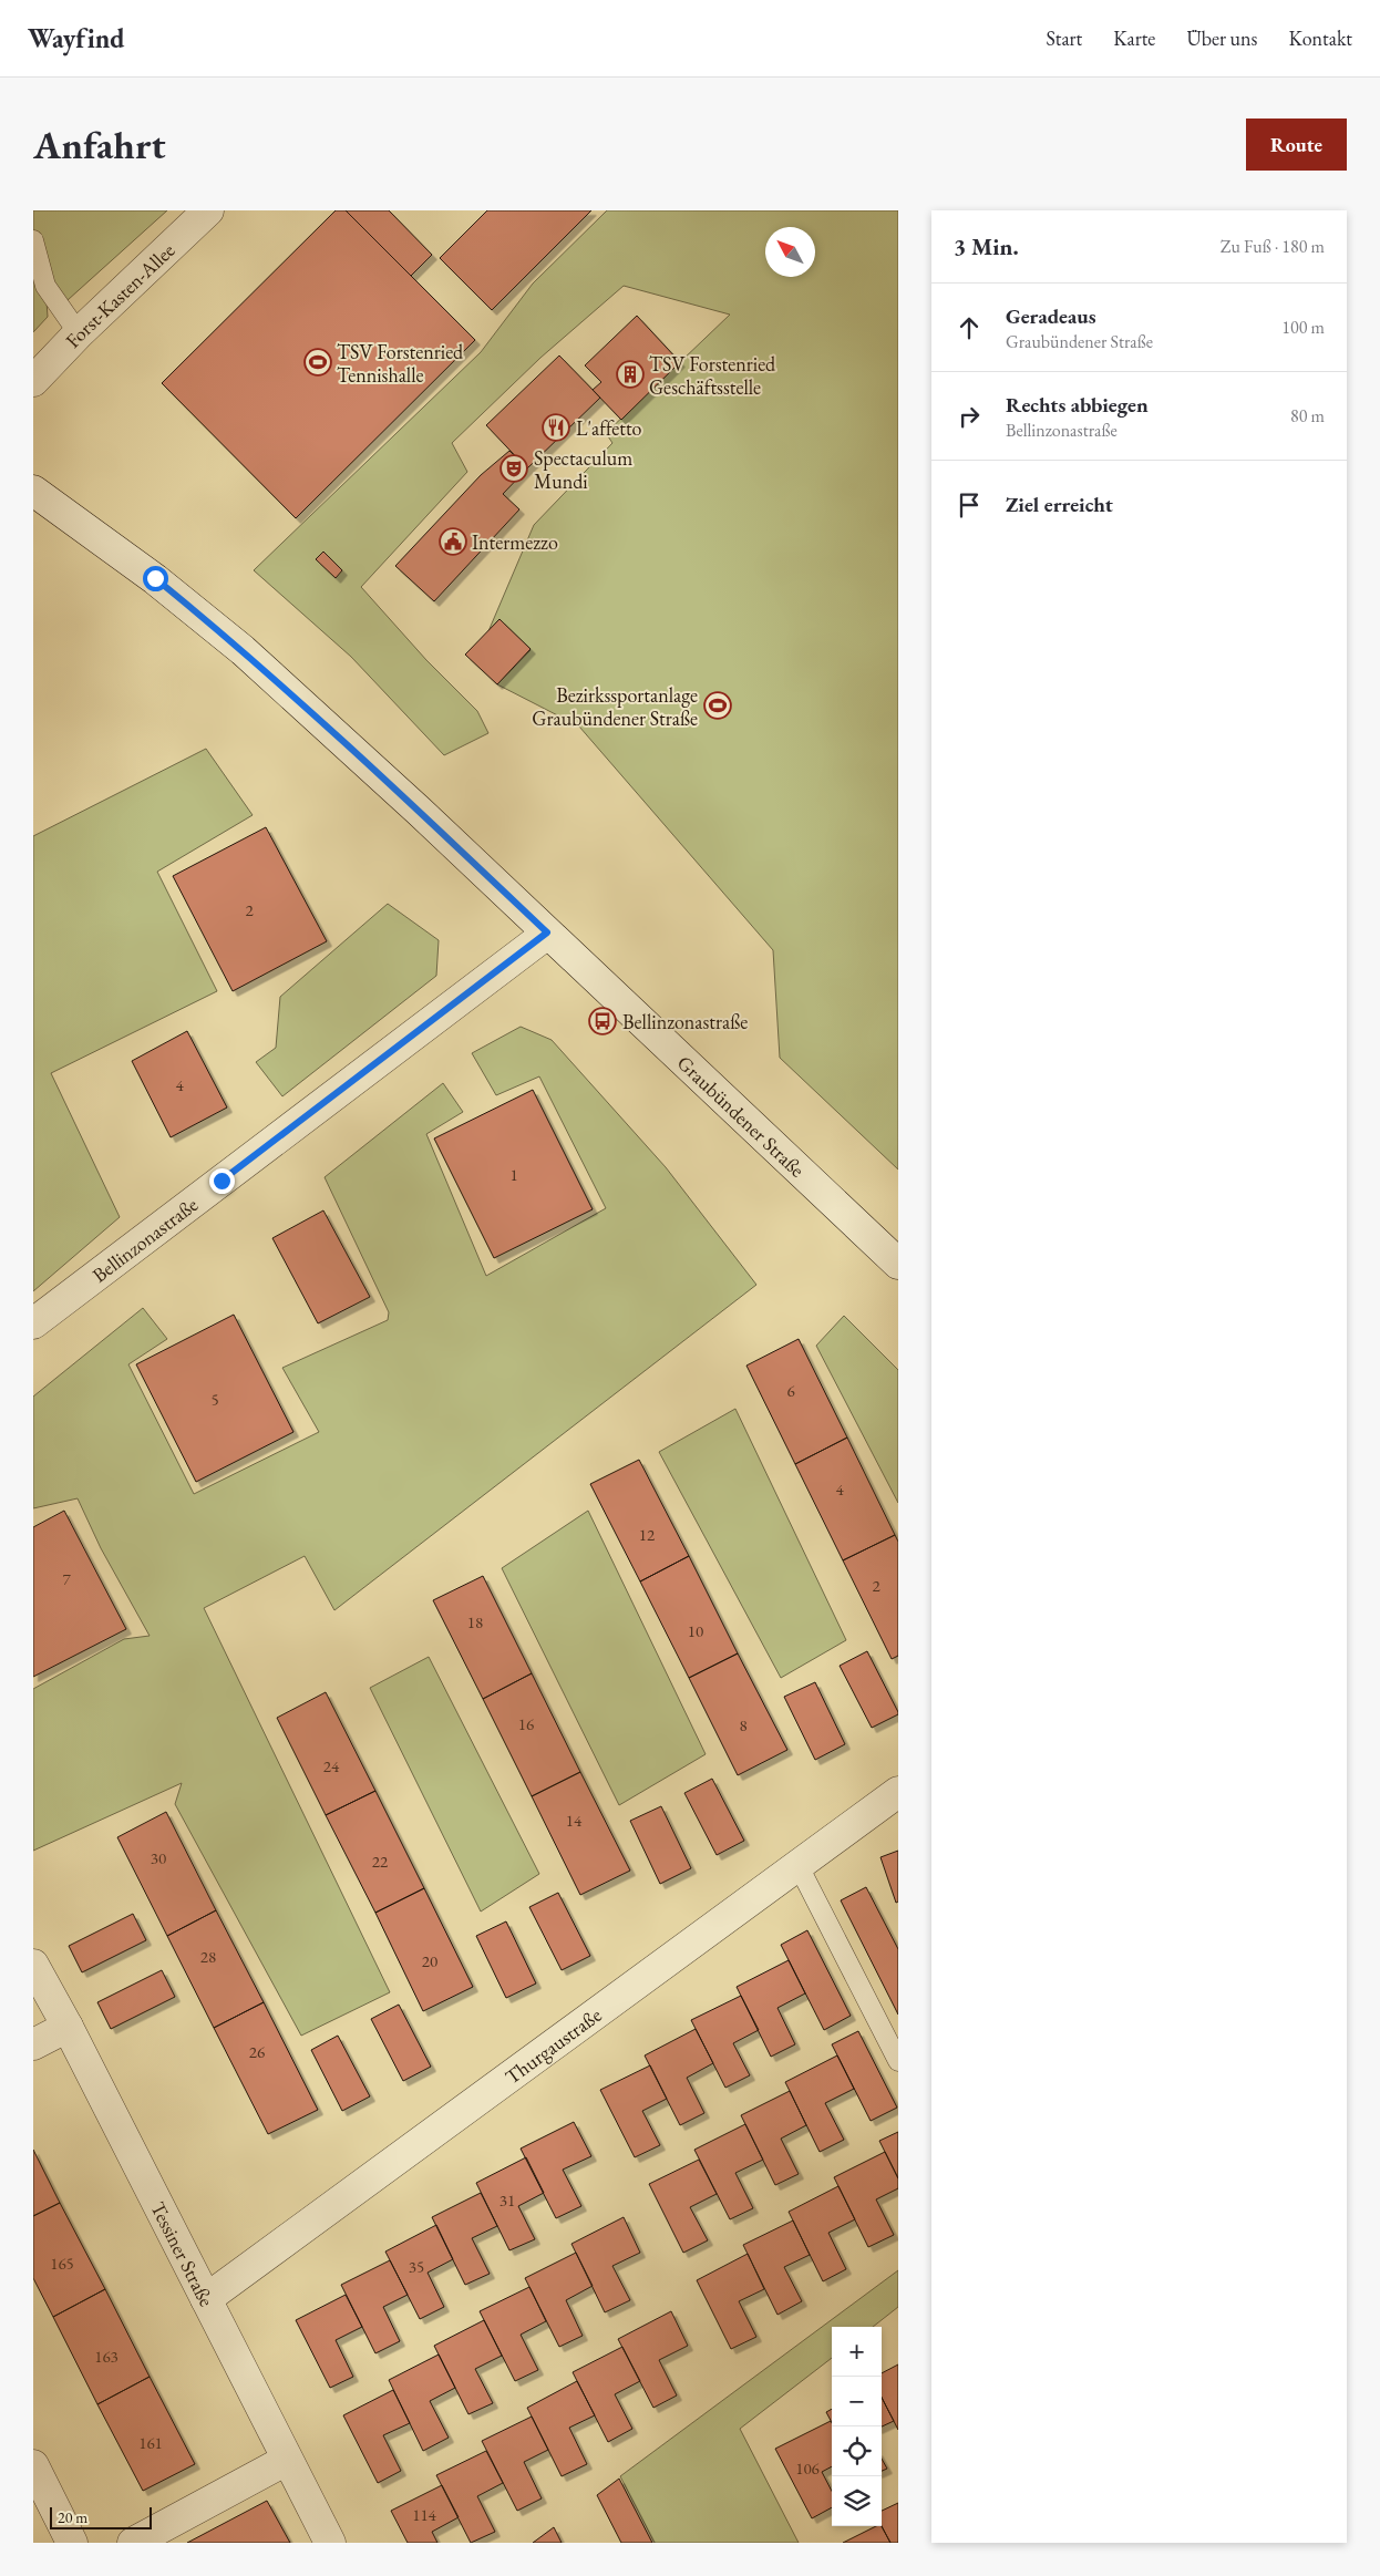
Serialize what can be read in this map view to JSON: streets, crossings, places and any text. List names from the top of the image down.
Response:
{
  "streets": {
    "street": [
      "Forst-Kasten-Allee",
      "Graubündener Straße",
      "Bellinzonastraße",
      "Thurgaustraße",
      "Tessiner Straße"
    ]
  },
  "crossings": [
    ["Graubündener Straße", "Bellinzonastraße"],
    ["Thurgaustraße", "Tessiner Straße"]
  ],
  "places": {
    "sports": ["TSV Forstenried Tennishalle", "Bezirkssportanlage Graubündener Straße"],
    "building": ["TSV Forstenried Geschäftsstelle"],
    "restaurant": ["L'affetto"],
    "theatre": ["Spectaculum Mundi"],
    "public building": ["Intermezzo"],
    "bus stop": ["Bellinzonastraße"]
  },
  "house_numbers": [
    "2",
    "4",
    "1",
    "6",
    "5",
    "4",
    "12",
    "7",
    "2",
    "18",
    "10",
    "16",
    "8",
    "24",
    "14",
    "30",
    "22",
    "28",
    "20",
    "26",
    "31",
    "165",
    "35",
    "163",
    "161",
    "106",
    "114"
  ],
  "scale_bar": "20 m",
  "north": "top left",
  "page": {
    "header": "Wayfind",
    "nav": [
      "Start",
      "Karte",
      "Über uns",
      "Kontakt"
    ],
    "buttons": "Route",
    "title": "Anfahrt",
    "heading": ["3 Min.", "Zu Fuß · 180 m"],
    "list": [
      ["Geradeaus", "Graubündener Straße", "100 m"],
      ["Rechts abbiegen", "Bellinzonastraße", "80 m"],
      "Ziel erreicht"
    ],
    "map_buttons": ["+", "−"],
    "scale": "20 m"
  }
}
